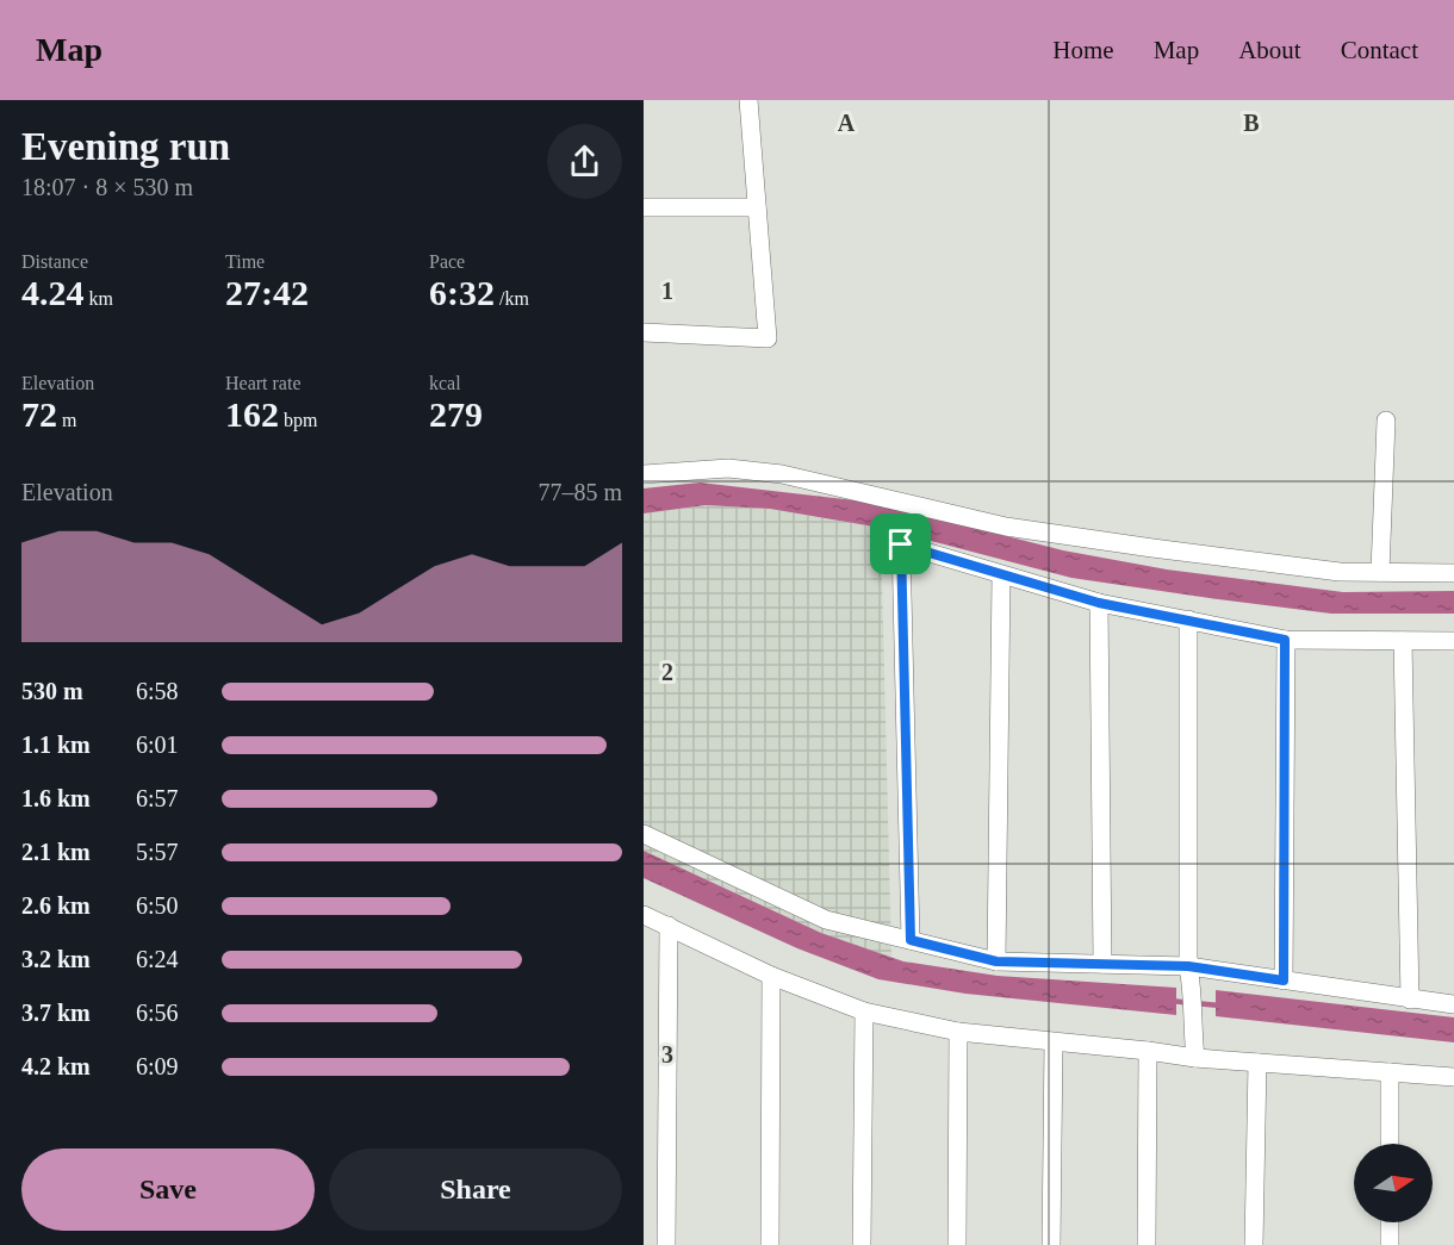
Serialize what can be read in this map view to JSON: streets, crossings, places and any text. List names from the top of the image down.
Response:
{
  "north": "right",
  "page": {
    "header": "Map",
    "nav": [
      "Home",
      "Map",
      "About",
      "Contact"
    ],
    "heading": ["Evening run", "18:07 · 8 × 530 m"],
    "stats": [
      ["Distance", "4.24 km"],
      ["Time", "27:42"],
      ["Pace", "6:32 /km"],
      ["Elevation", "72 m"],
      ["Heart rate", "162 bpm"],
      ["kcal", "279"]
    ],
    "chart": ["Elevation", "77–85 m"],
    "list": [
      {
        "name": "530 m",
        "note": "6:58"
      },
      {
        "name": "1.1 km",
        "note": "6:01"
      },
      {
        "name": "1.6 km",
        "note": "6:57"
      },
      {
        "name": "2.1 km",
        "note": "5:57"
      },
      {
        "name": "2.6 km",
        "note": "6:50"
      },
      {
        "name": "3.2 km",
        "note": "6:24"
      },
      {
        "name": "3.7 km",
        "note": "6:56"
      },
      {
        "name": "4.2 km",
        "note": "6:09"
      }
    ],
    "buttons": ["Save", "Share"]
  },
  "grid": {
    "columns": ["A", "B"],
    "rows": ["1", "2", "3"]
  }
}
